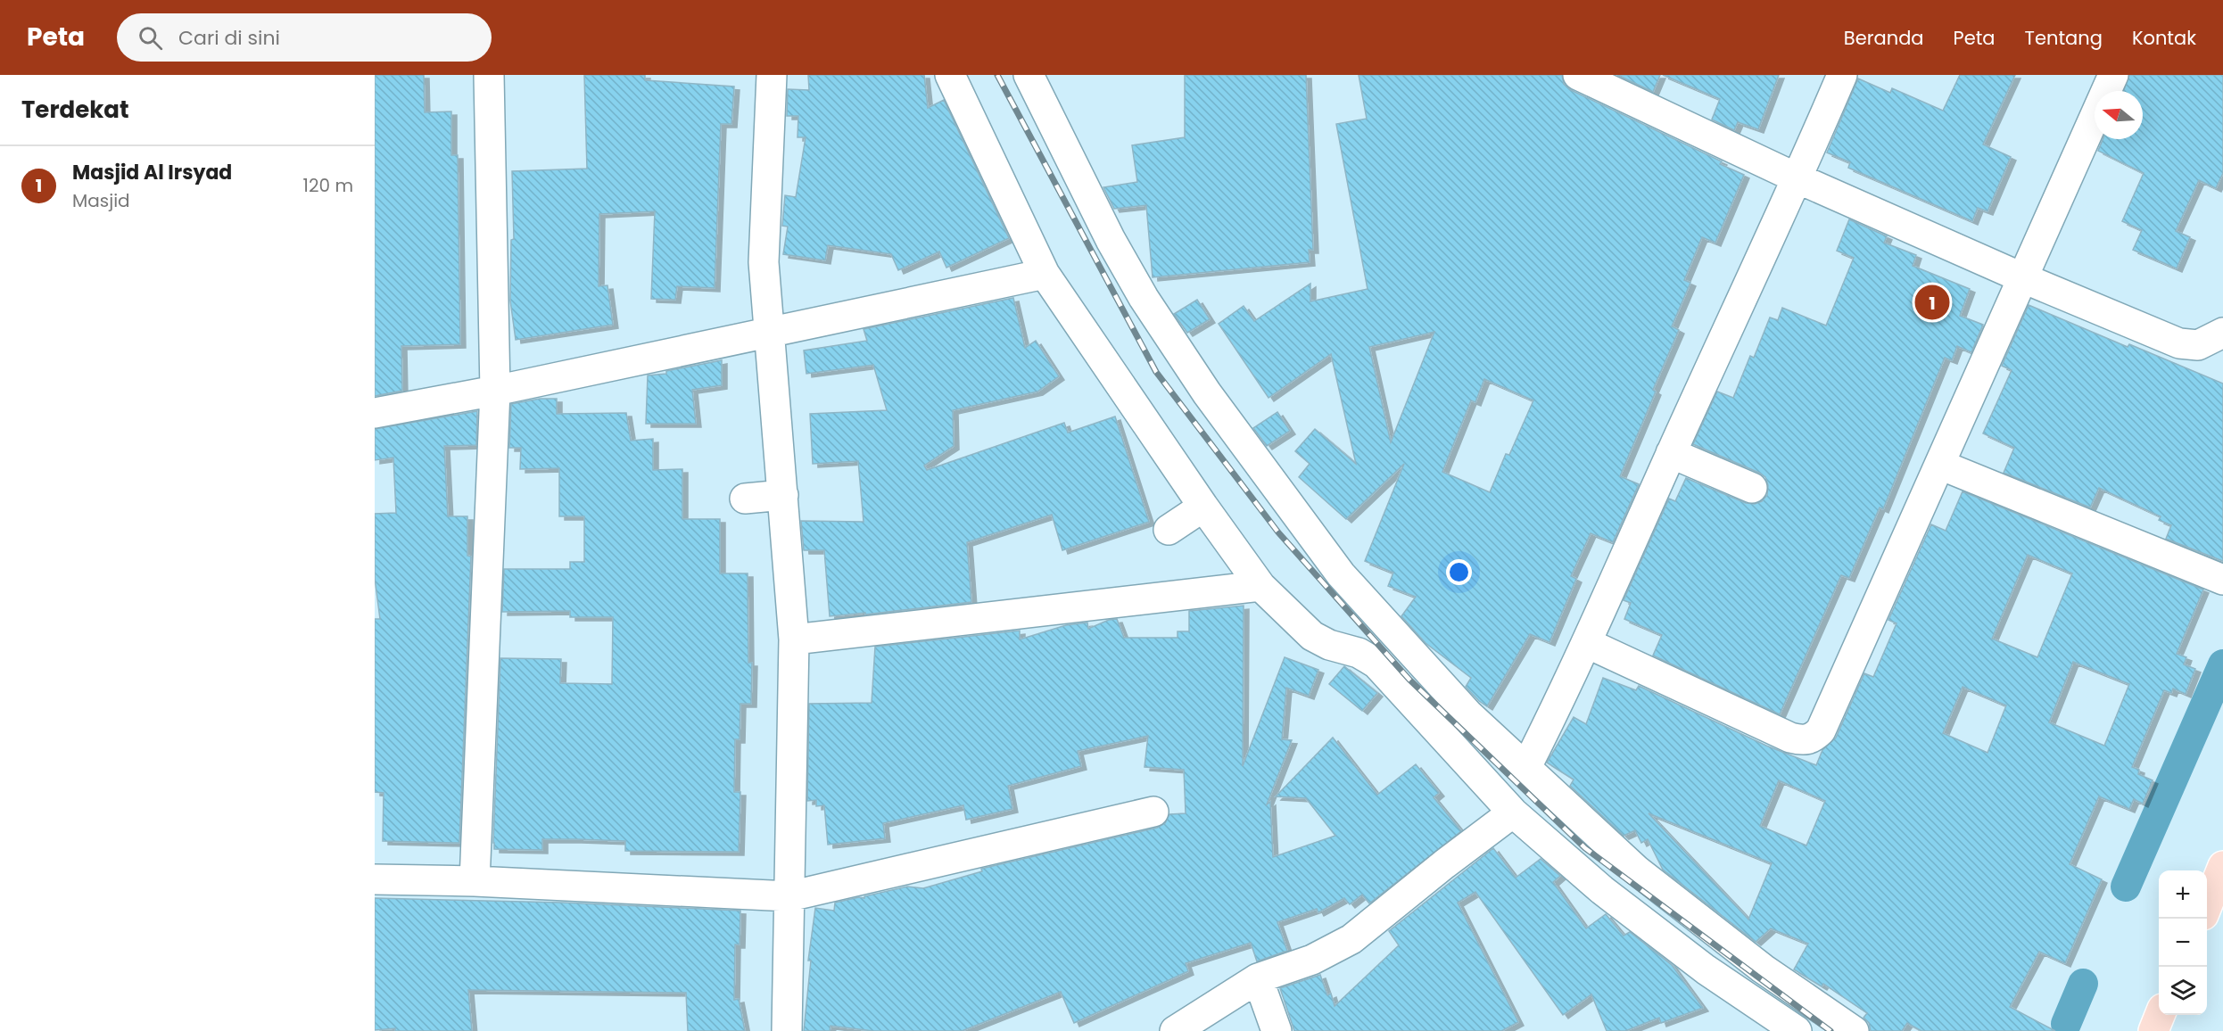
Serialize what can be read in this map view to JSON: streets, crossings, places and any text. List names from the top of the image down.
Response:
{
  "north": "left",
  "page": {
    "header": "Peta",
    "search": "Cari di sini",
    "nav": [
      "Beranda",
      "Peta",
      "Tentang",
      "Kontak"
    ],
    "heading": "Terdekat",
    "list": [
      {
        "mark": "1",
        "name": "Masjid Al Irsyad",
        "note": "Masjid",
        "value": "120 m"
      }
    ],
    "pins": "1",
    "map_buttons": ["+", "−"]
  }
}
